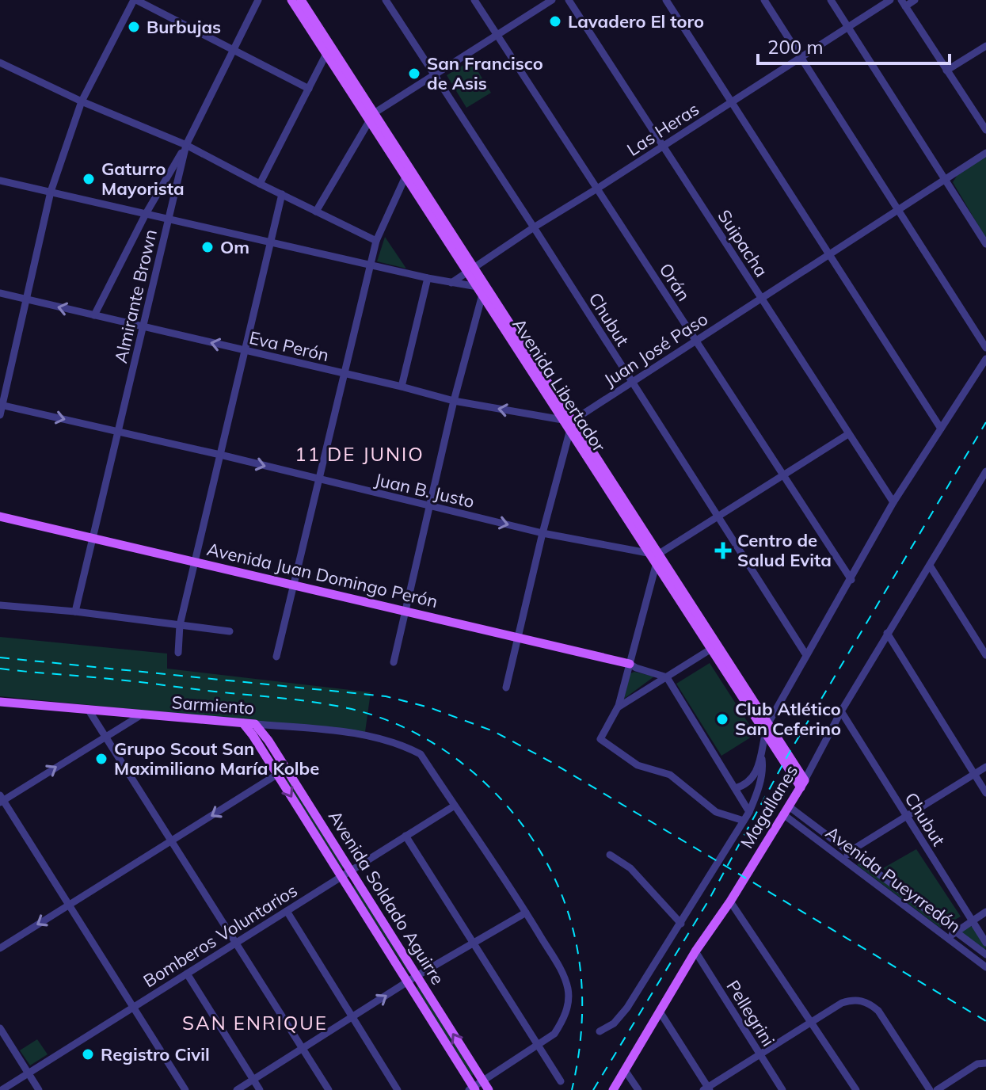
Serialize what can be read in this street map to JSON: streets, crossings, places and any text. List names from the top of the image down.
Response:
{
  "streets": {
    "main road": [
      "Avenida Libertador",
      "Avenida Juan Domingo Perón",
      "Sarmiento",
      "Magallanes",
      "Avenida Soldado Aguirre"
    ],
    "street": [
      "Las Heras",
      "Suipacha",
      "Orán",
      "Almirante Brown",
      "Chubut",
      "Eva Perón",
      "Juan José Paso",
      "Juan B. Justo",
      "Avenida Pueyrredón",
      "Bomberos Voluntarios",
      "Pellegrini"
    ]
  },
  "crossings": [
    ["Las Heras", "Suipacha"],
    ["Las Heras", "Orán"],
    ["Las Heras", "Chubut"],
    ["Las Heras", "Avenida Libertador"],
    ["Suipacha", "Juan José Paso"],
    ["Orán", "Juan José Paso"],
    ["Almirante Brown", "Eva Perón"],
    ["Almirante Brown", "Juan B. Justo"],
    ["Almirante Brown", "Avenida Juan Domingo Perón"],
    ["Chubut", "Juan José Paso"],
    ["Chubut", "Magallanes"],
    ["Eva Perón", "Juan José Paso"],
    ["Eva Perón", "Avenida Libertador"],
    ["Juan José Paso", "Avenida Libertador"],
    ["Avenida Libertador", "Juan B. Justo"],
    ["Avenida Libertador", "Magallanes"],
    ["Sarmiento", "Avenida Soldado Aguirre"],
    ["Sarmiento", "Bomberos Voluntarios"],
    ["Magallanes", "Avenida Pueyrredón"],
    ["Magallanes", "Pellegrini"],
    ["Avenida Soldado Aguirre", "Bomberos Voluntarios"]
  ],
  "one_way": ["Eva Perón", "Juan B. Justo"],
  "districts": ["11 DE JUNIO", "SAN ENRIQUE"],
  "places": {
    "other": [
      "Lavadero El toro",
      "Burbujas",
      "San Francisco de Asis",
      "Gaturro Mayorista",
      "Om",
      "Club Atlético San Ceferino",
      "Grupo Scout San Maximiliano María Kolbe",
      "Registro Civil"
    ],
    "health": ["Centro de Salud Evita"]
  },
  "scale_bar": "200 m"
}
